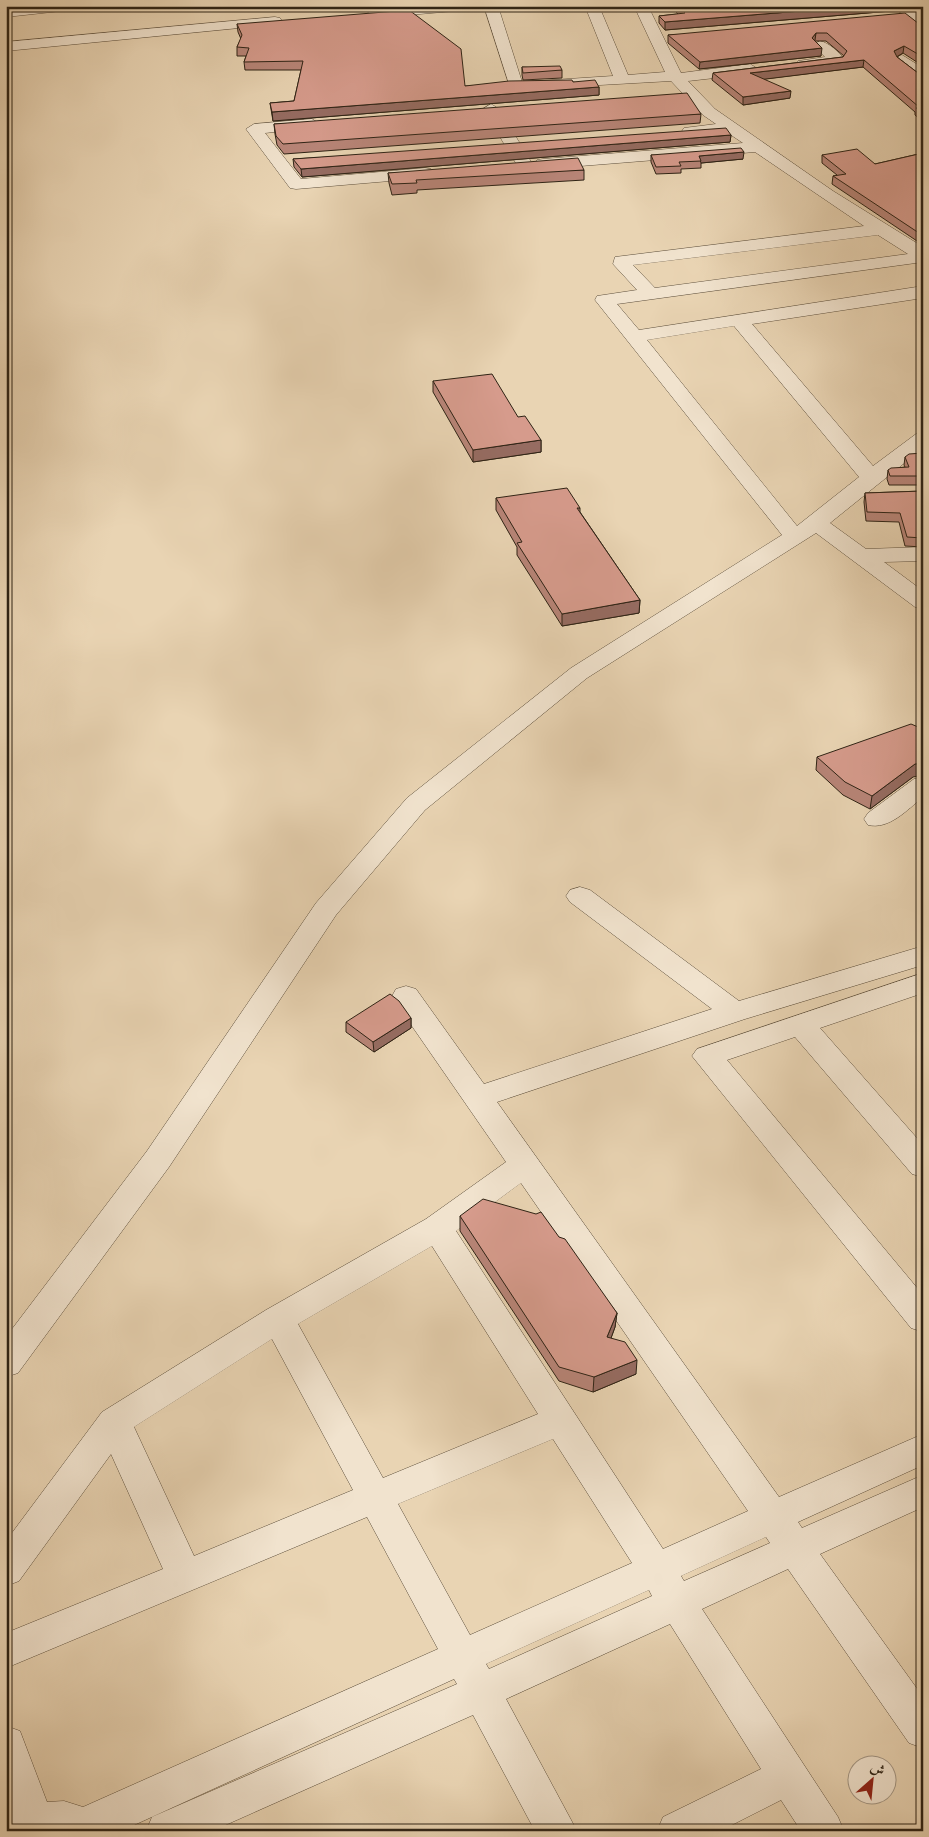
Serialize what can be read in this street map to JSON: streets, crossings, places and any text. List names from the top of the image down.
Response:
{
  "north": "top right"
}
